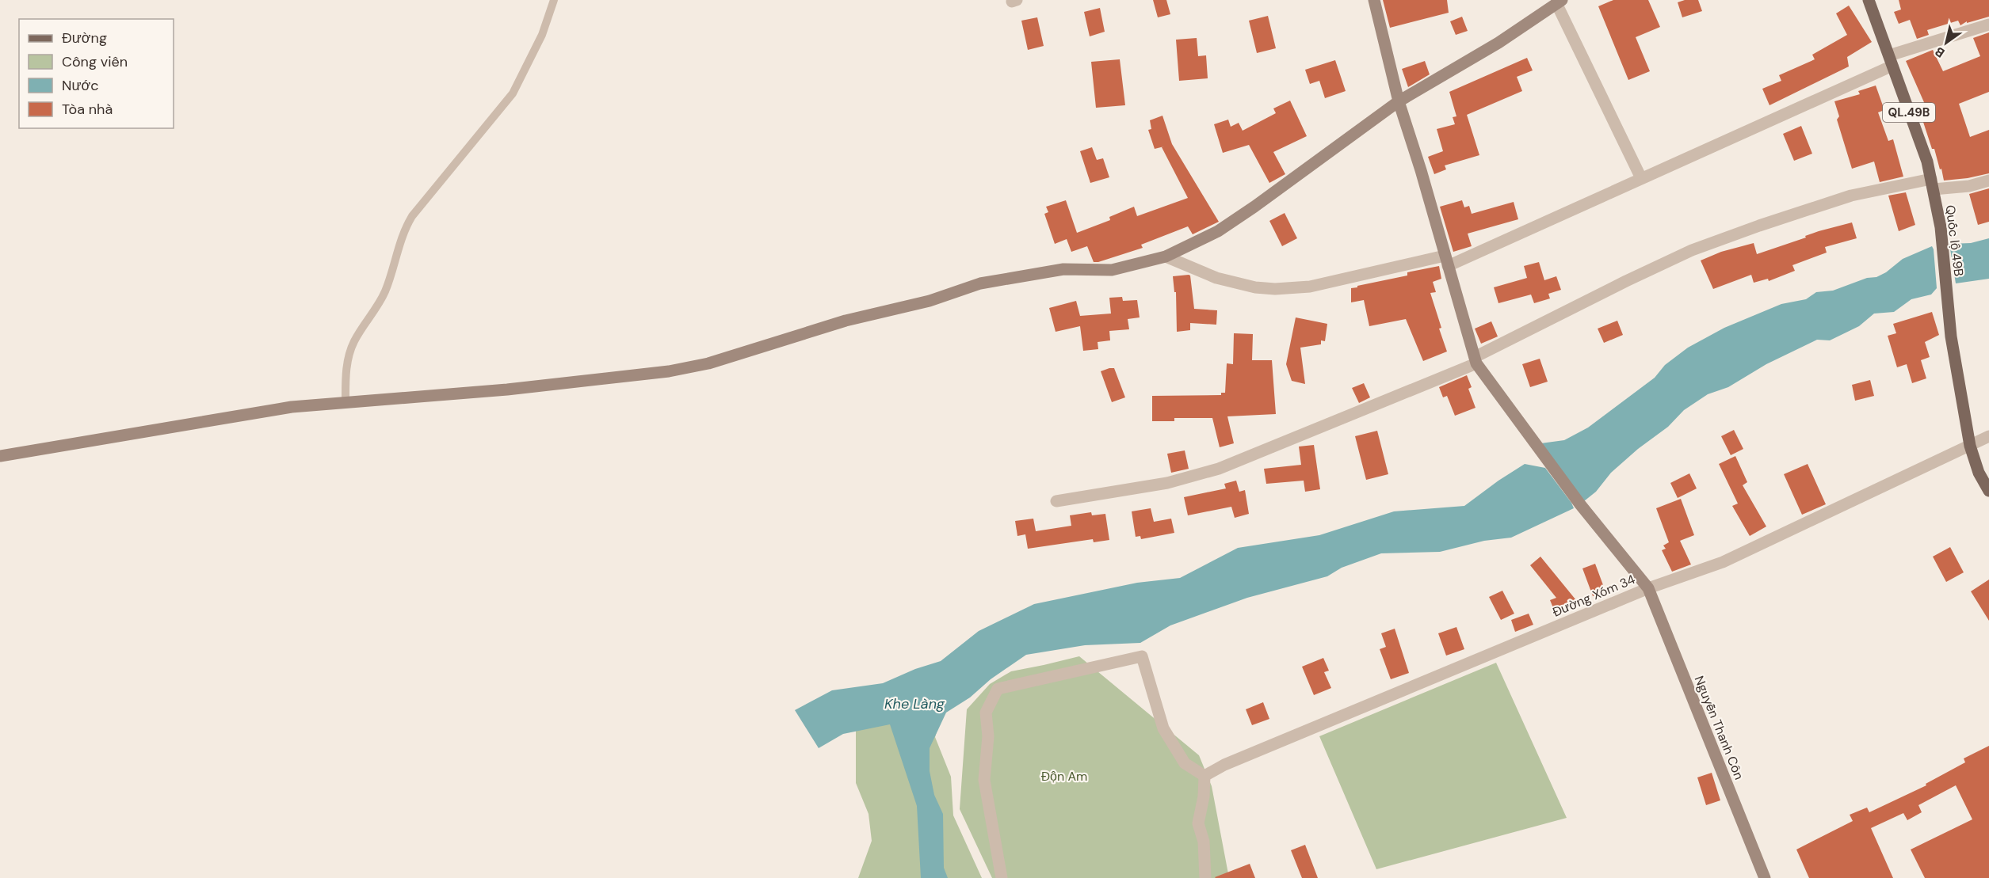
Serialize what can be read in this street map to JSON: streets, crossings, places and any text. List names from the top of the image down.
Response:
{
  "streets": {
    "main road": ["QL.49B", "Quốc lộ 49B"],
    "street": ["Đường Xóm 34", "Nguyễn Thanh Côn"]
  },
  "crossings": [
    ["Quốc lộ 49B", "Đường Xóm 34"],
    ["Đường Xóm 34", "Nguyễn Thanh Côn"]
  ],
  "water": ["Khe Làng"],
  "parks": ["Độn Am"],
  "legend": [
    "Đường",
    "Công viên",
    "Nước",
    "Tòa nhà"
  ],
  "north": "bottom left"
}
